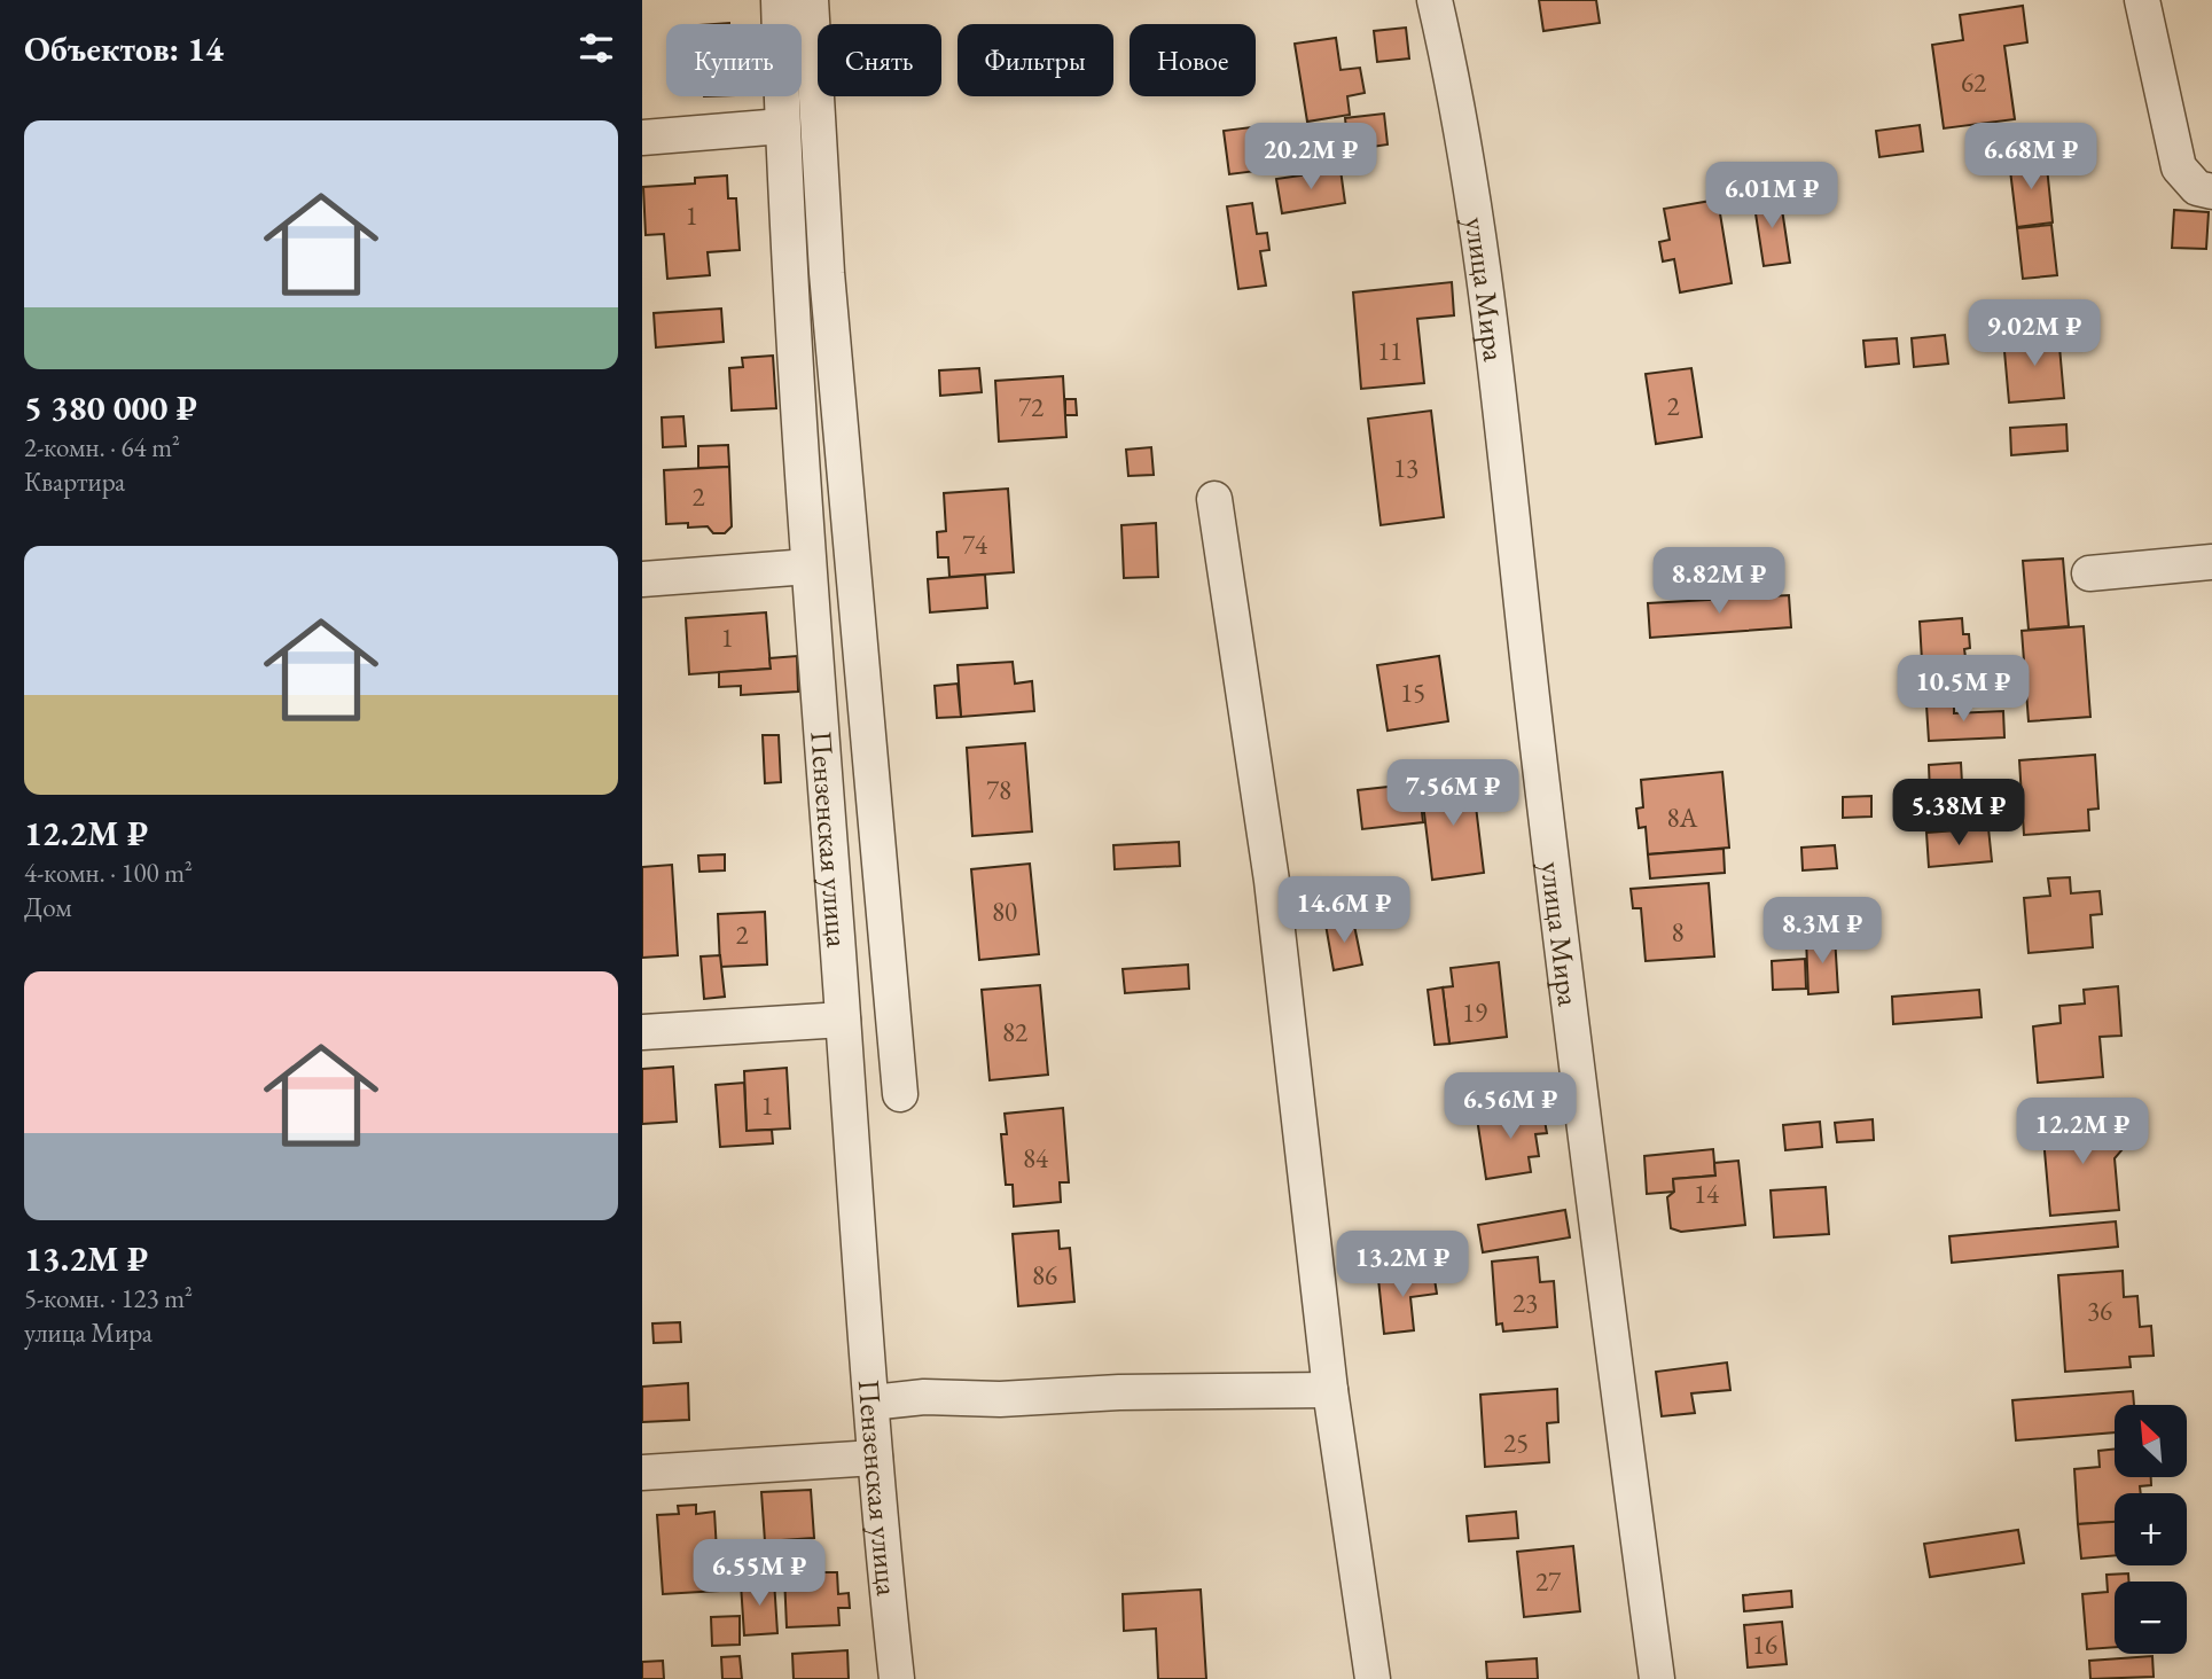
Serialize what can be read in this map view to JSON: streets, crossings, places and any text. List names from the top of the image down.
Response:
{
  "streets": {
    "street": ["улица Мира", "Пензенская улица"]
  },
  "house_numbers": [
    "62",
    "1",
    "11",
    "2",
    "72",
    "13",
    "2",
    "74",
    "1",
    "15",
    "78",
    "8А",
    "80",
    "8",
    "2",
    "19",
    "82",
    "1",
    "84",
    "14",
    "86",
    "23",
    "36",
    "25",
    "27",
    "16"
  ],
  "north": "top left",
  "page": {
    "heading": "Объектов: 14",
    "chip": [
      "Купить",
      "Снять",
      "Фильтры",
      "Новое"
    ],
    "list": [
      {
        "name": "5 380 000 ₽",
        "note": "2-комн. · 64 m² · Квартира"
      },
      {
        "name": "12.2M ₽",
        "note": "4-комн. · 100 m² · Дом"
      },
      {
        "name": "13.2M ₽",
        "note": "5-комн. · 123 m² · улица Мира"
      }
    ],
    "price": [
      "20.2M ₽",
      "6.68M ₽",
      "6.01M ₽",
      "9.02M ₽",
      "8.82M ₽",
      "10.5M ₽",
      "7.56M ₽",
      "5.38M ₽",
      "14.6M ₽",
      "8.3M ₽",
      "6.56M ₽",
      "12.2M ₽",
      "13.2M ₽",
      "6.55M ₽"
    ],
    "map_buttons": ["+", "−"]
  }
}
